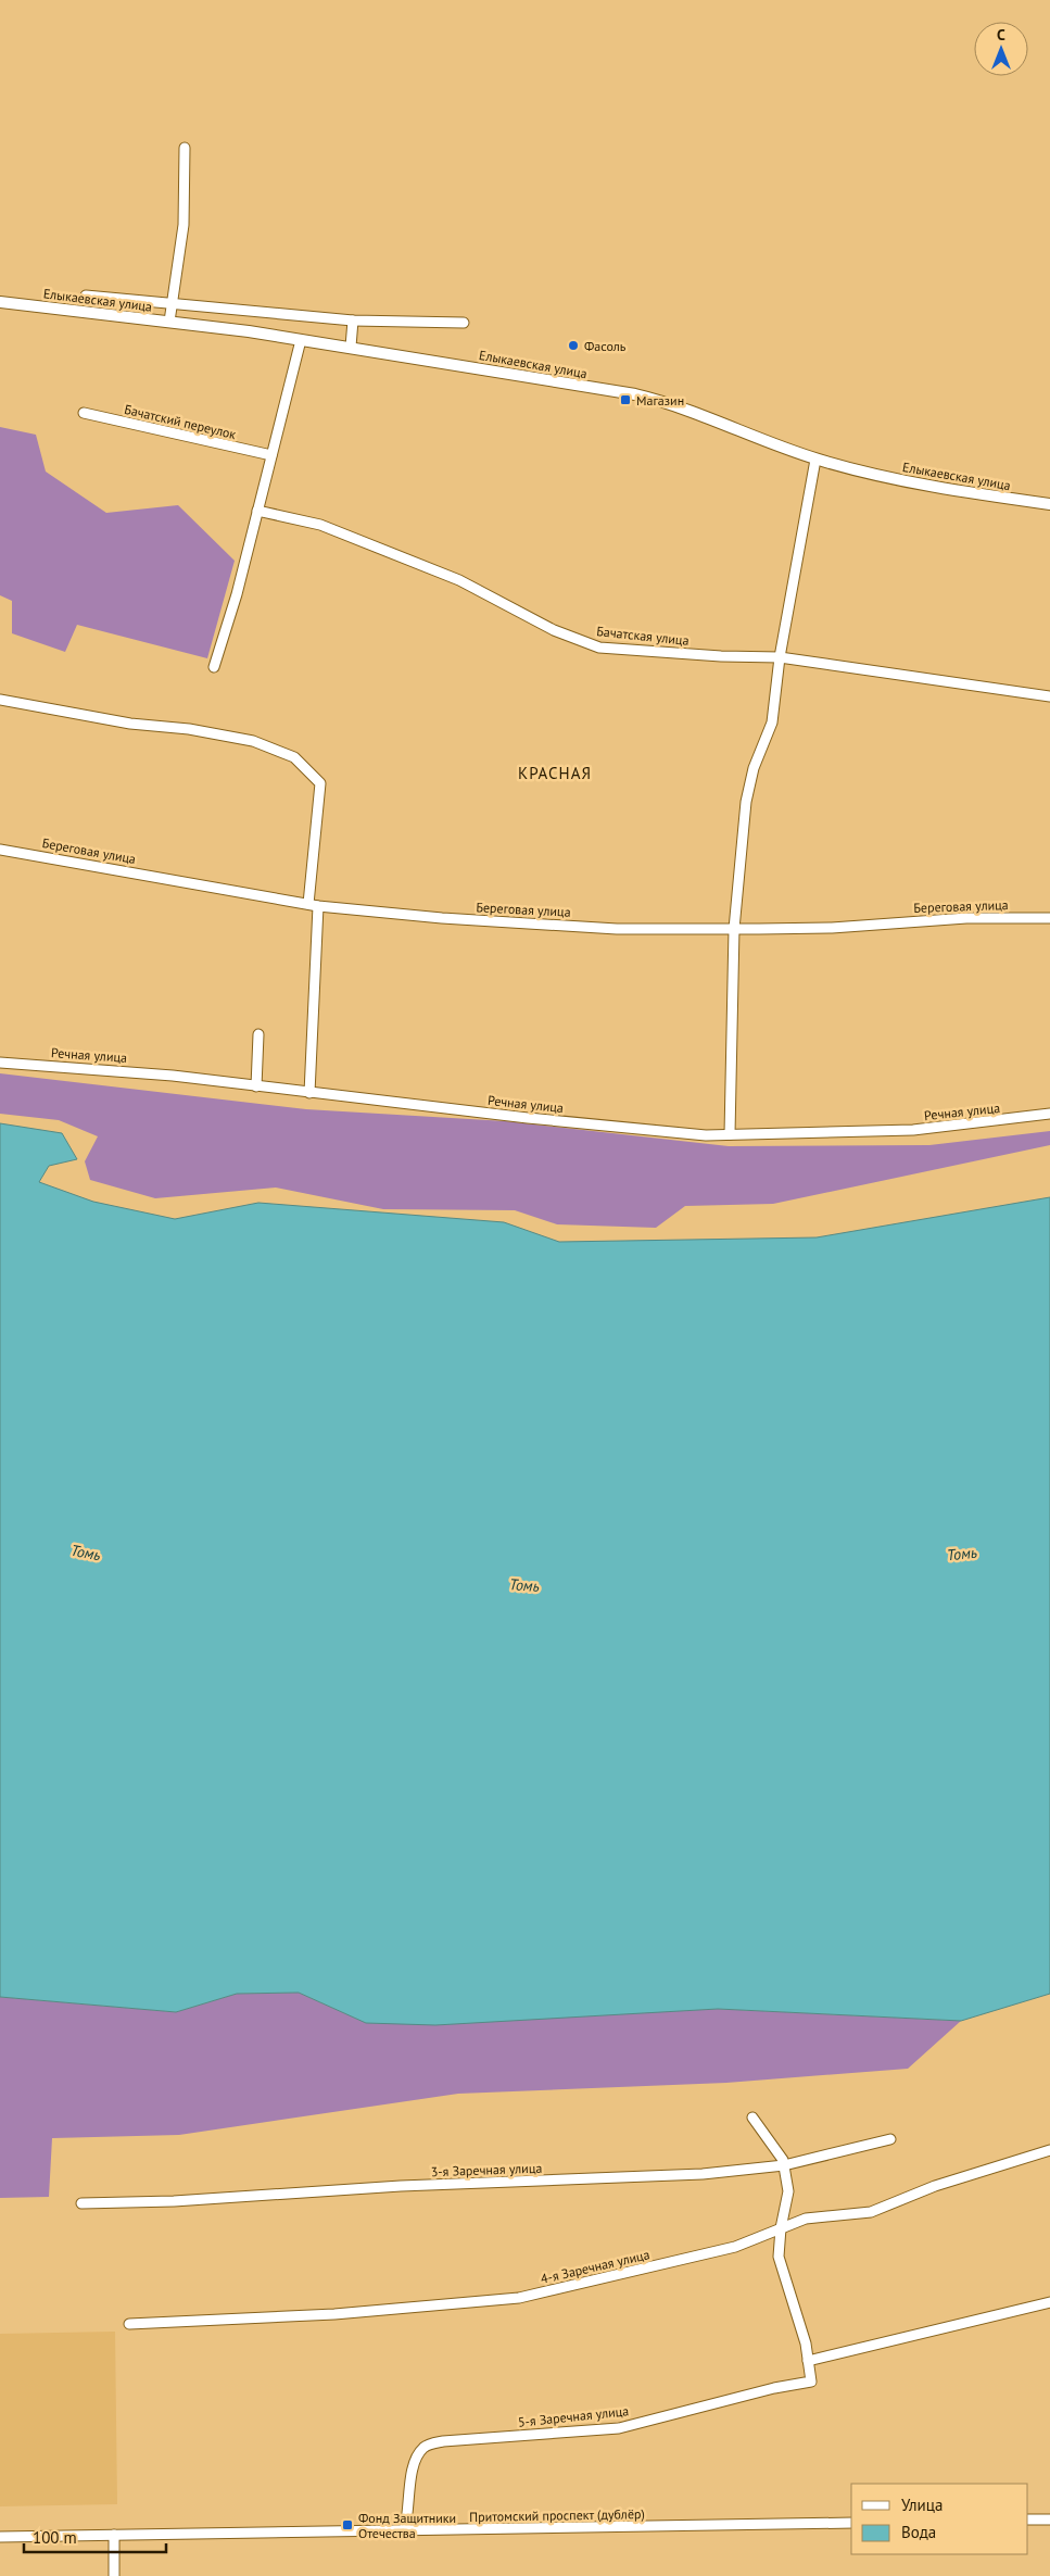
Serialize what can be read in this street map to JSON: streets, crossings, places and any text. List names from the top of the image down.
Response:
{
  "streets": {
    "street": [
      "Елыкаевская улица",
      "Бачатский переулок",
      "Бачатская улица",
      "Береговая улица",
      "Речная улица",
      "3-я Заречная улица",
      "4-я Заречная улица",
      "5-я Заречная улица",
      "Притомский проспект (дублёр)"
    ]
  },
  "crossings": [
    ["5-я Заречная улица", "Притомский проспект (дублёр)"]
  ],
  "districts": ["КРАСНАЯ"],
  "water": ["Томь"],
  "places": {
    "other": ["Фасоль"],
    "transit": ["Магазин", "Фонд Защитники Отечества"]
  },
  "legend": ["Улица", "Вода"],
  "scale_bar": "100 m",
  "north": "top"
}
